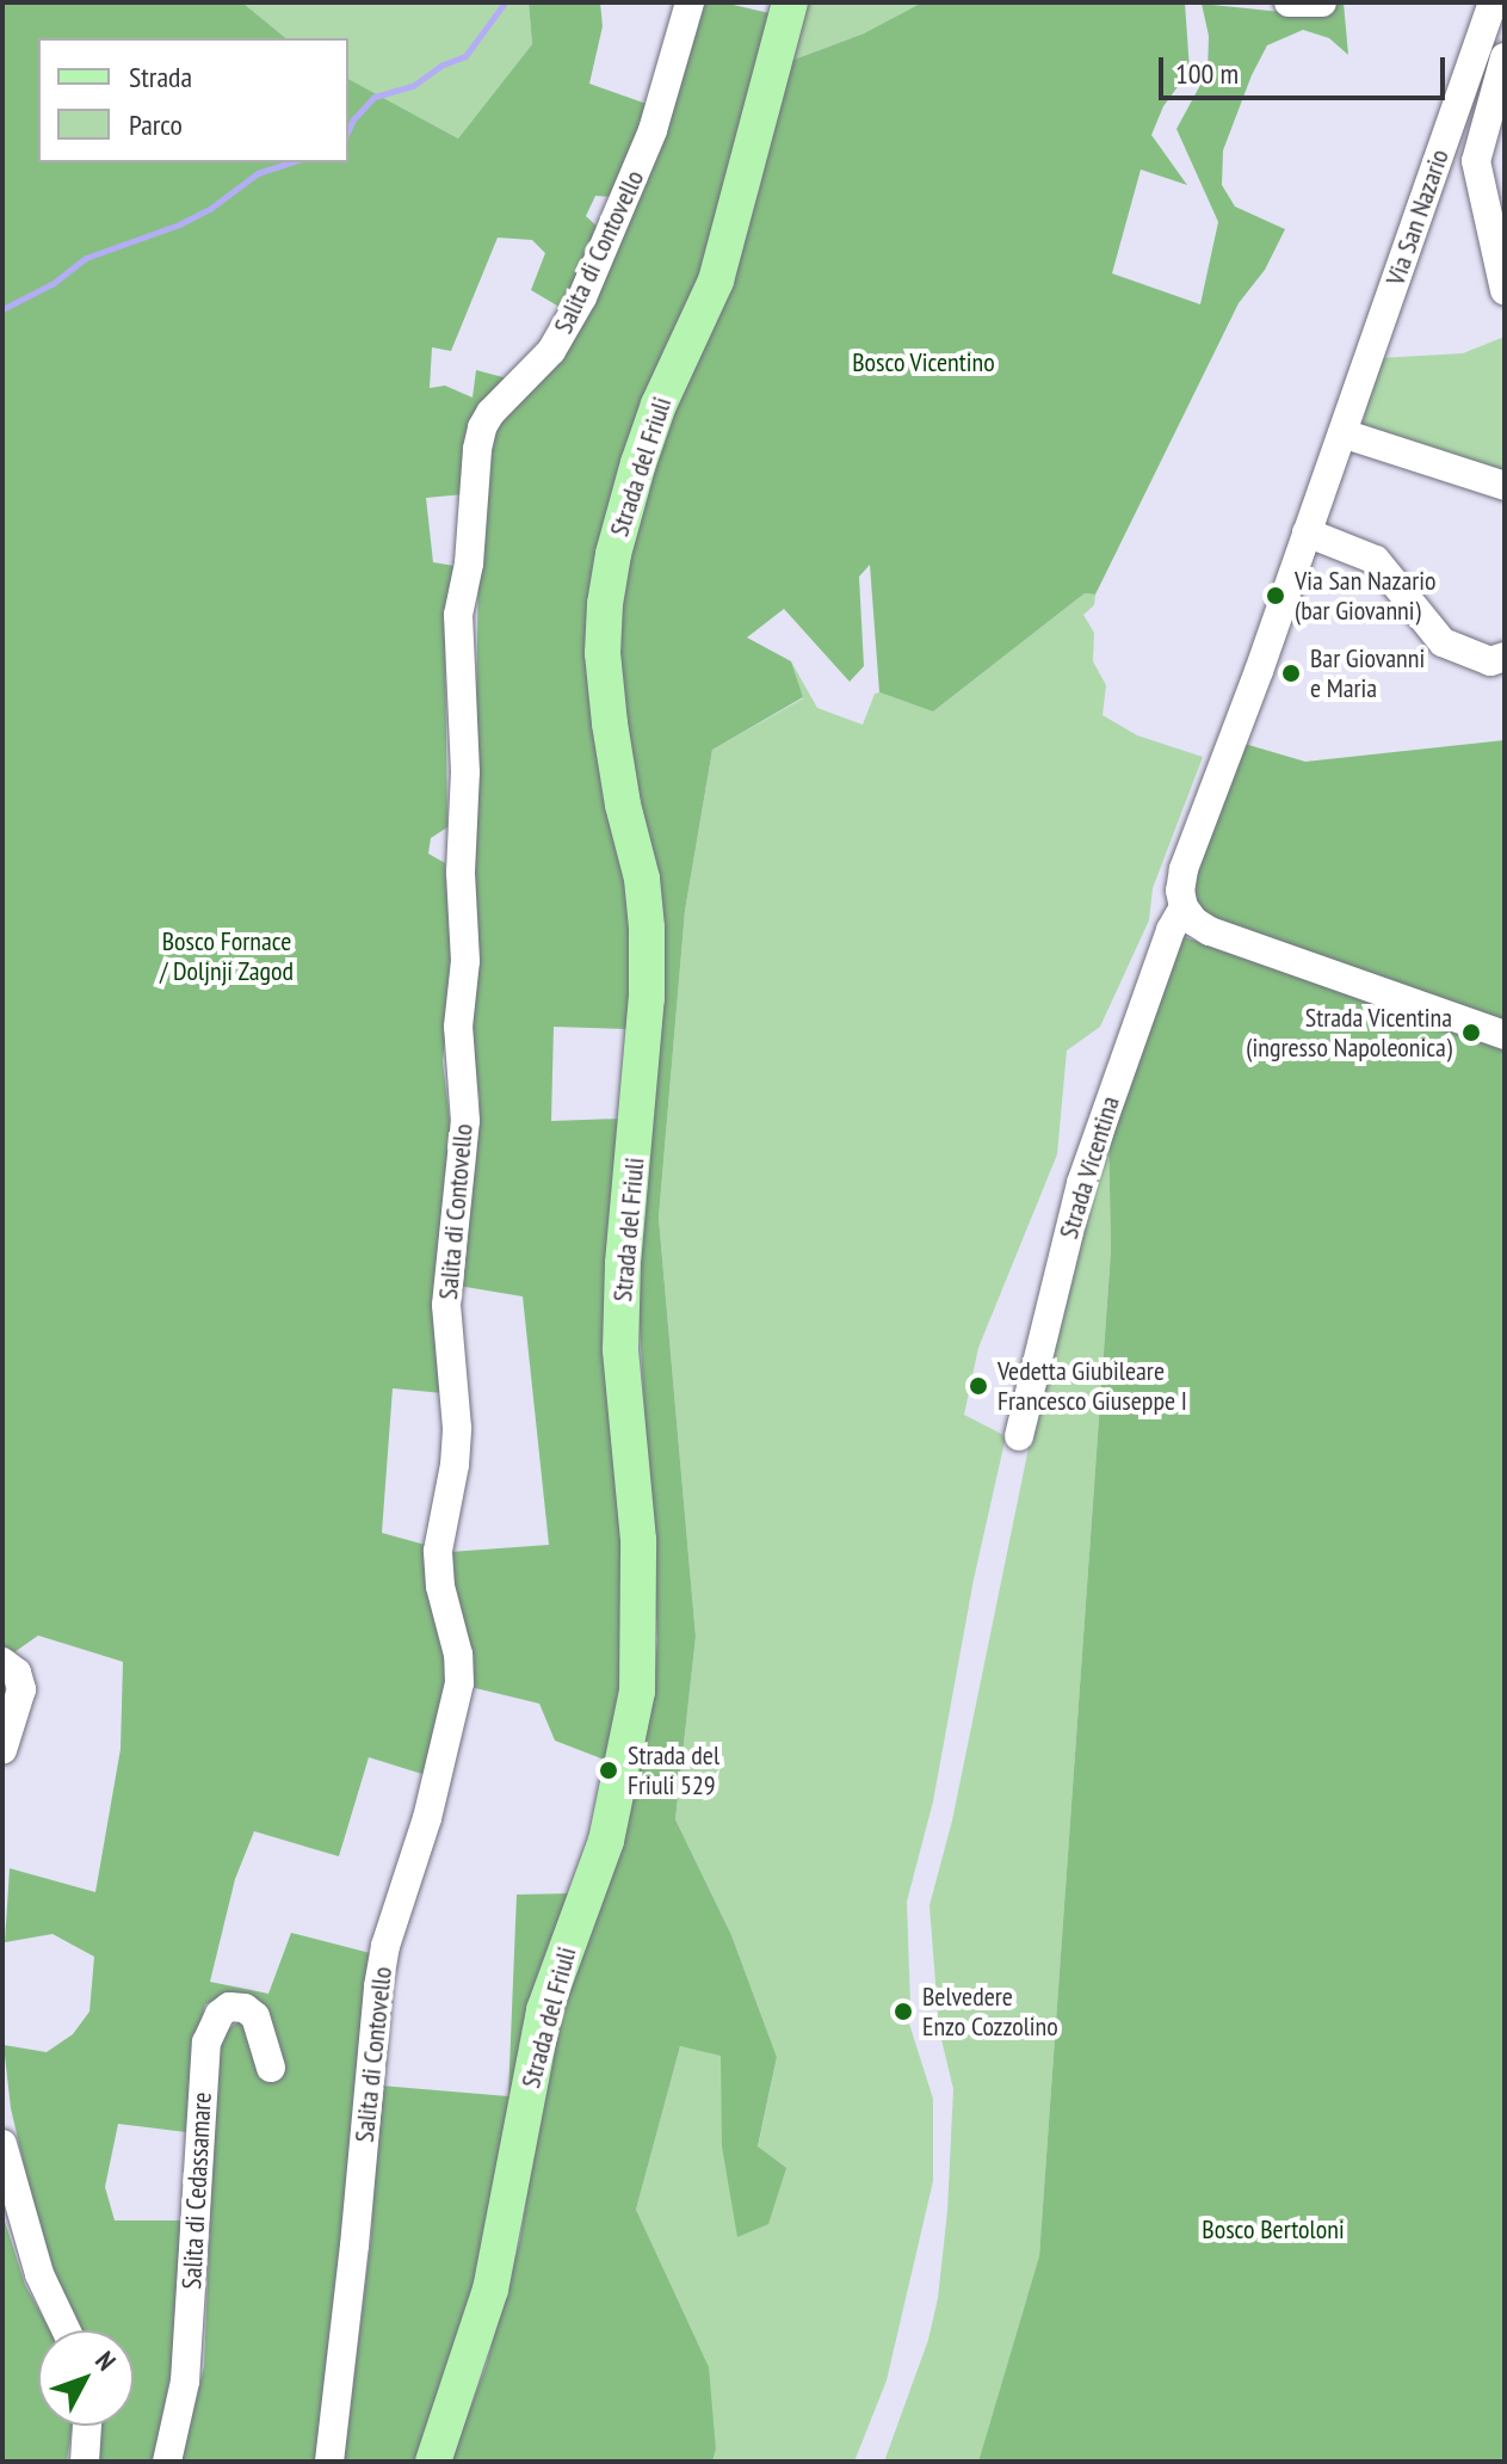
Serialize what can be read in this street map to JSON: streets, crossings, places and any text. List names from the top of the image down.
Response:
{
  "streets": {
    "main road": ["Strada del Friuli"],
    "street": [
      "Via San Nazario",
      "Salita di Contovello",
      "Strada Vicentina",
      "Salita di Cedassamare"
    ]
  },
  "crossings": [
    ["Via San Nazario", "Strada Vicentina"]
  ],
  "parks": ["Bosco Vicentino", "Bosco Fornace / Doljnji Zagod", "Bosco Bertoloni"],
  "places": [
    "Via San Nazario (bar Giovanni)",
    "Bar Giovanni e Maria",
    "Strada Vicentina (ingresso Napoleonica)",
    "Vedetta Giubileare Francesco Giuseppe I",
    "Strada del Friuli 529",
    "Belvedere Enzo Cozzolino"
  ],
  "legend": ["Strada", "Parco"],
  "scale_bar": "100 m",
  "north": "top right"
}
